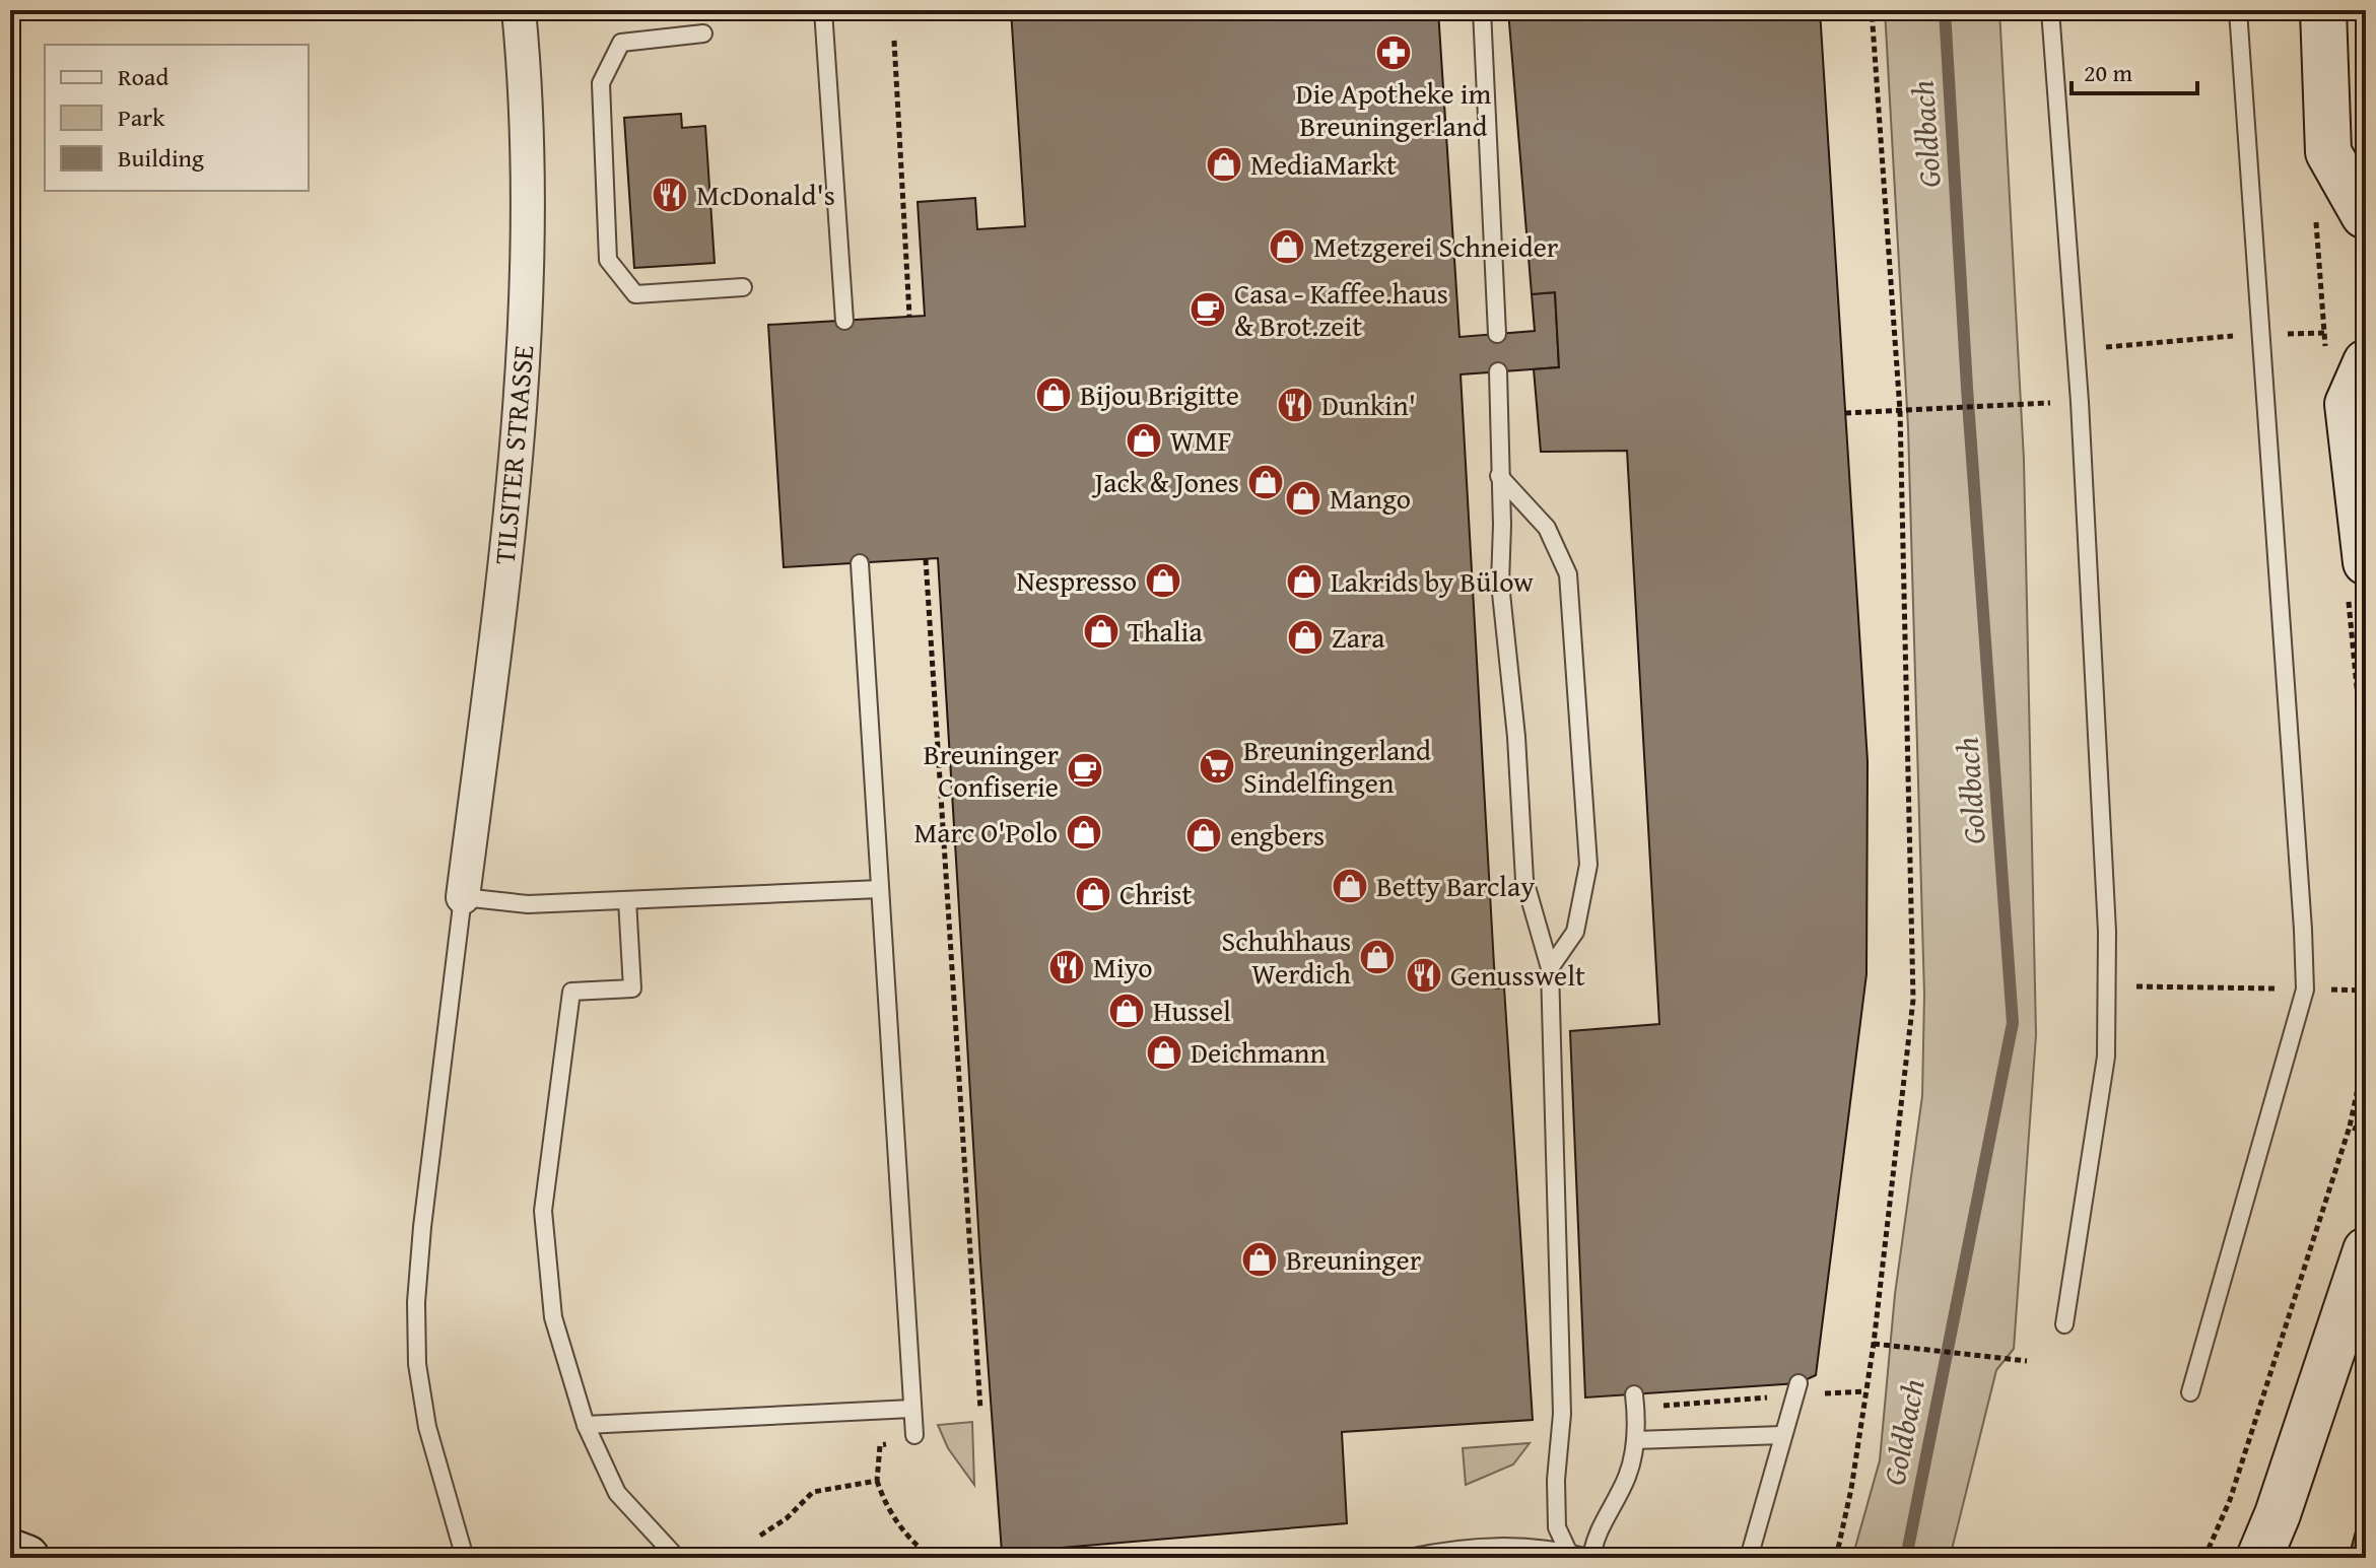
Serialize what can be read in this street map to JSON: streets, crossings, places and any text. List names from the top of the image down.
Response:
{
  "streets": {
    "street": ["TILSITER STRASSE"]
  },
  "water": ["Goldbach"],
  "places": {
    "pharmacy": ["Die Apotheke im Breuningerland"],
    "shop": [
      "MediaMarkt",
      "Metzgerei Schneider",
      "Bijou Brigitte",
      "WMF",
      "Jack & Jones",
      "Mango",
      "Nespresso",
      "Lakrids by Bülow",
      "Thalia",
      "Zara",
      "Marc O'Polo",
      "engbers",
      "Betty Barclay",
      "Christ",
      "Schuhhaus Werdich",
      "Hussel",
      "Deichmann",
      "Breuninger"
    ],
    "restaurant": [
      "McDonald's",
      "Dunkin'",
      "Miyo",
      "Genusswelt"
    ],
    "cafe": ["Casa - Kaffee.haus & Brot.zeit", "Breuninger Confiserie"],
    "supermarket": ["Breuningerland Sindelfingen"]
  },
  "legend": ["Road", "Park", "Building"],
  "scale_bar": "20 m"
}
